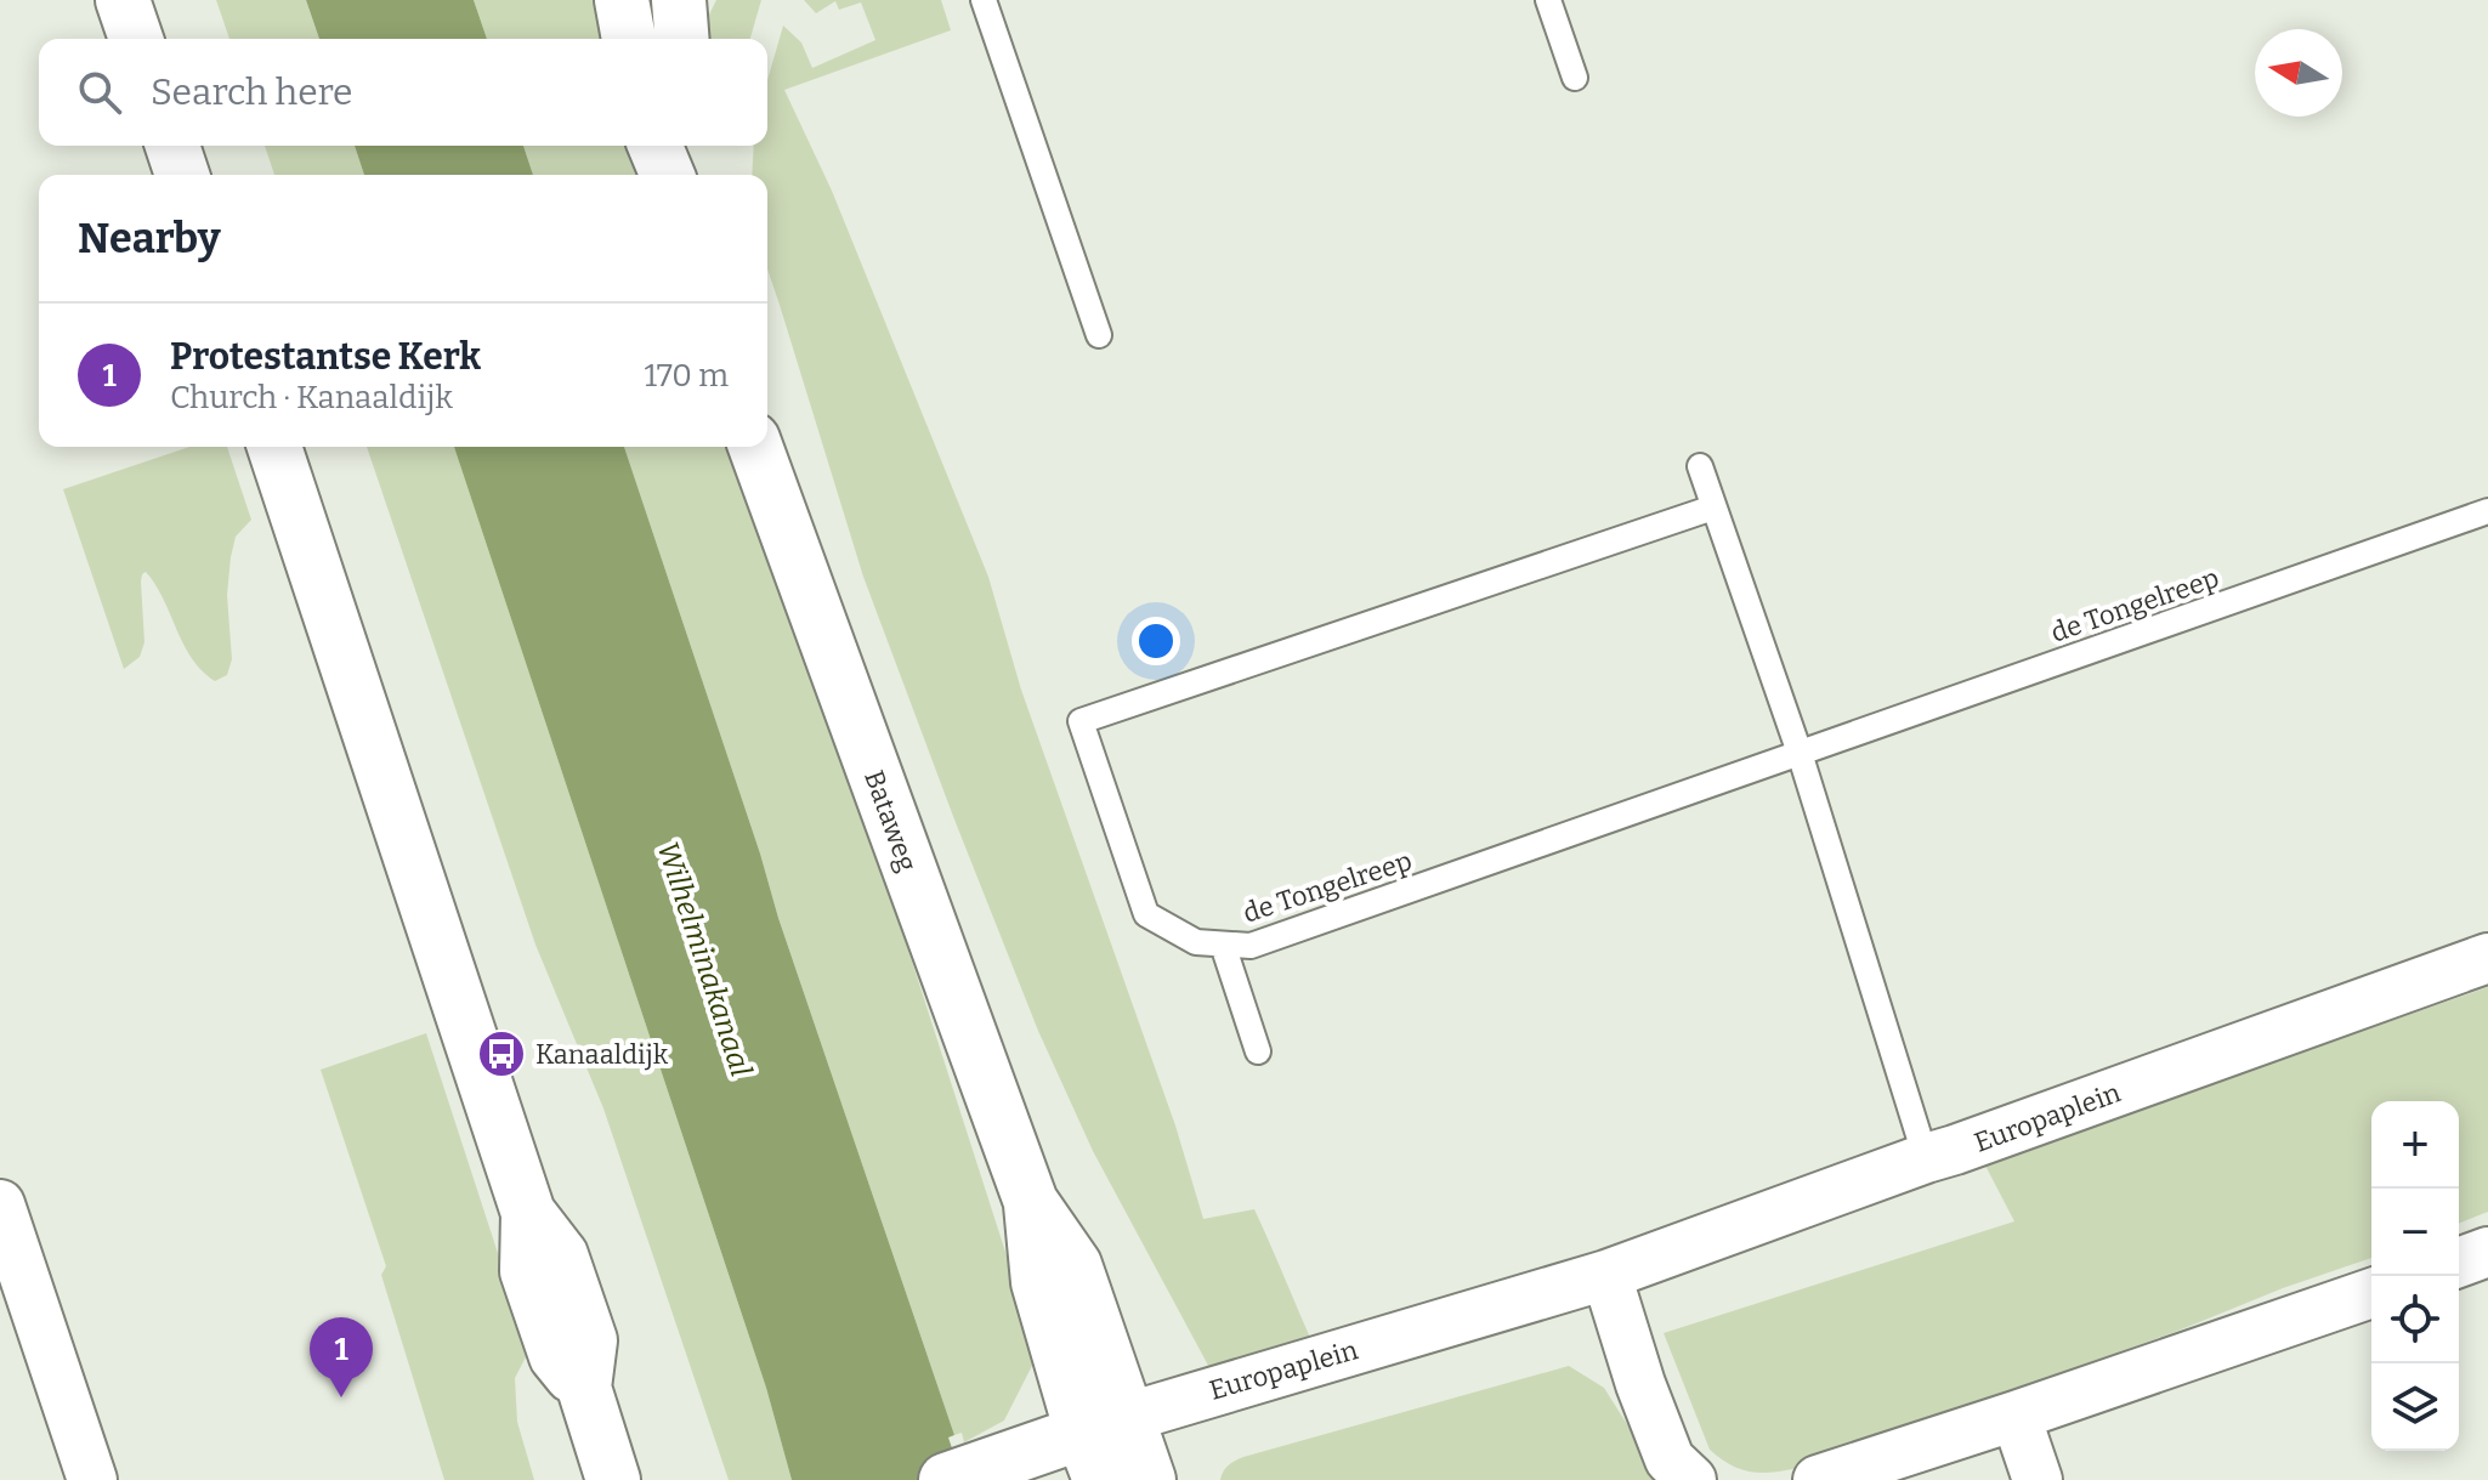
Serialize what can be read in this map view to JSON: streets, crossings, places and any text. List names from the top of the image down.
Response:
{
  "streets": {
    "street": ["Bataweg", "Europaplein"],
    "lane": ["de Tongelreep"]
  },
  "crossings": [
    ["Bataweg", "Europaplein"]
  ],
  "water": ["Wilhelminakanaal"],
  "places": {
    "bus stop": ["Kanaaldijk"]
  },
  "north": "left",
  "page": {
    "search": "Search here",
    "heading": "Nearby",
    "list": [
      {
        "mark": "1",
        "name": "Protestantse Kerk",
        "note": "Church · Kanaaldijk",
        "value": "170 m"
      }
    ],
    "map_buttons": ["+", "−"],
    "pins": "1"
  }
}
